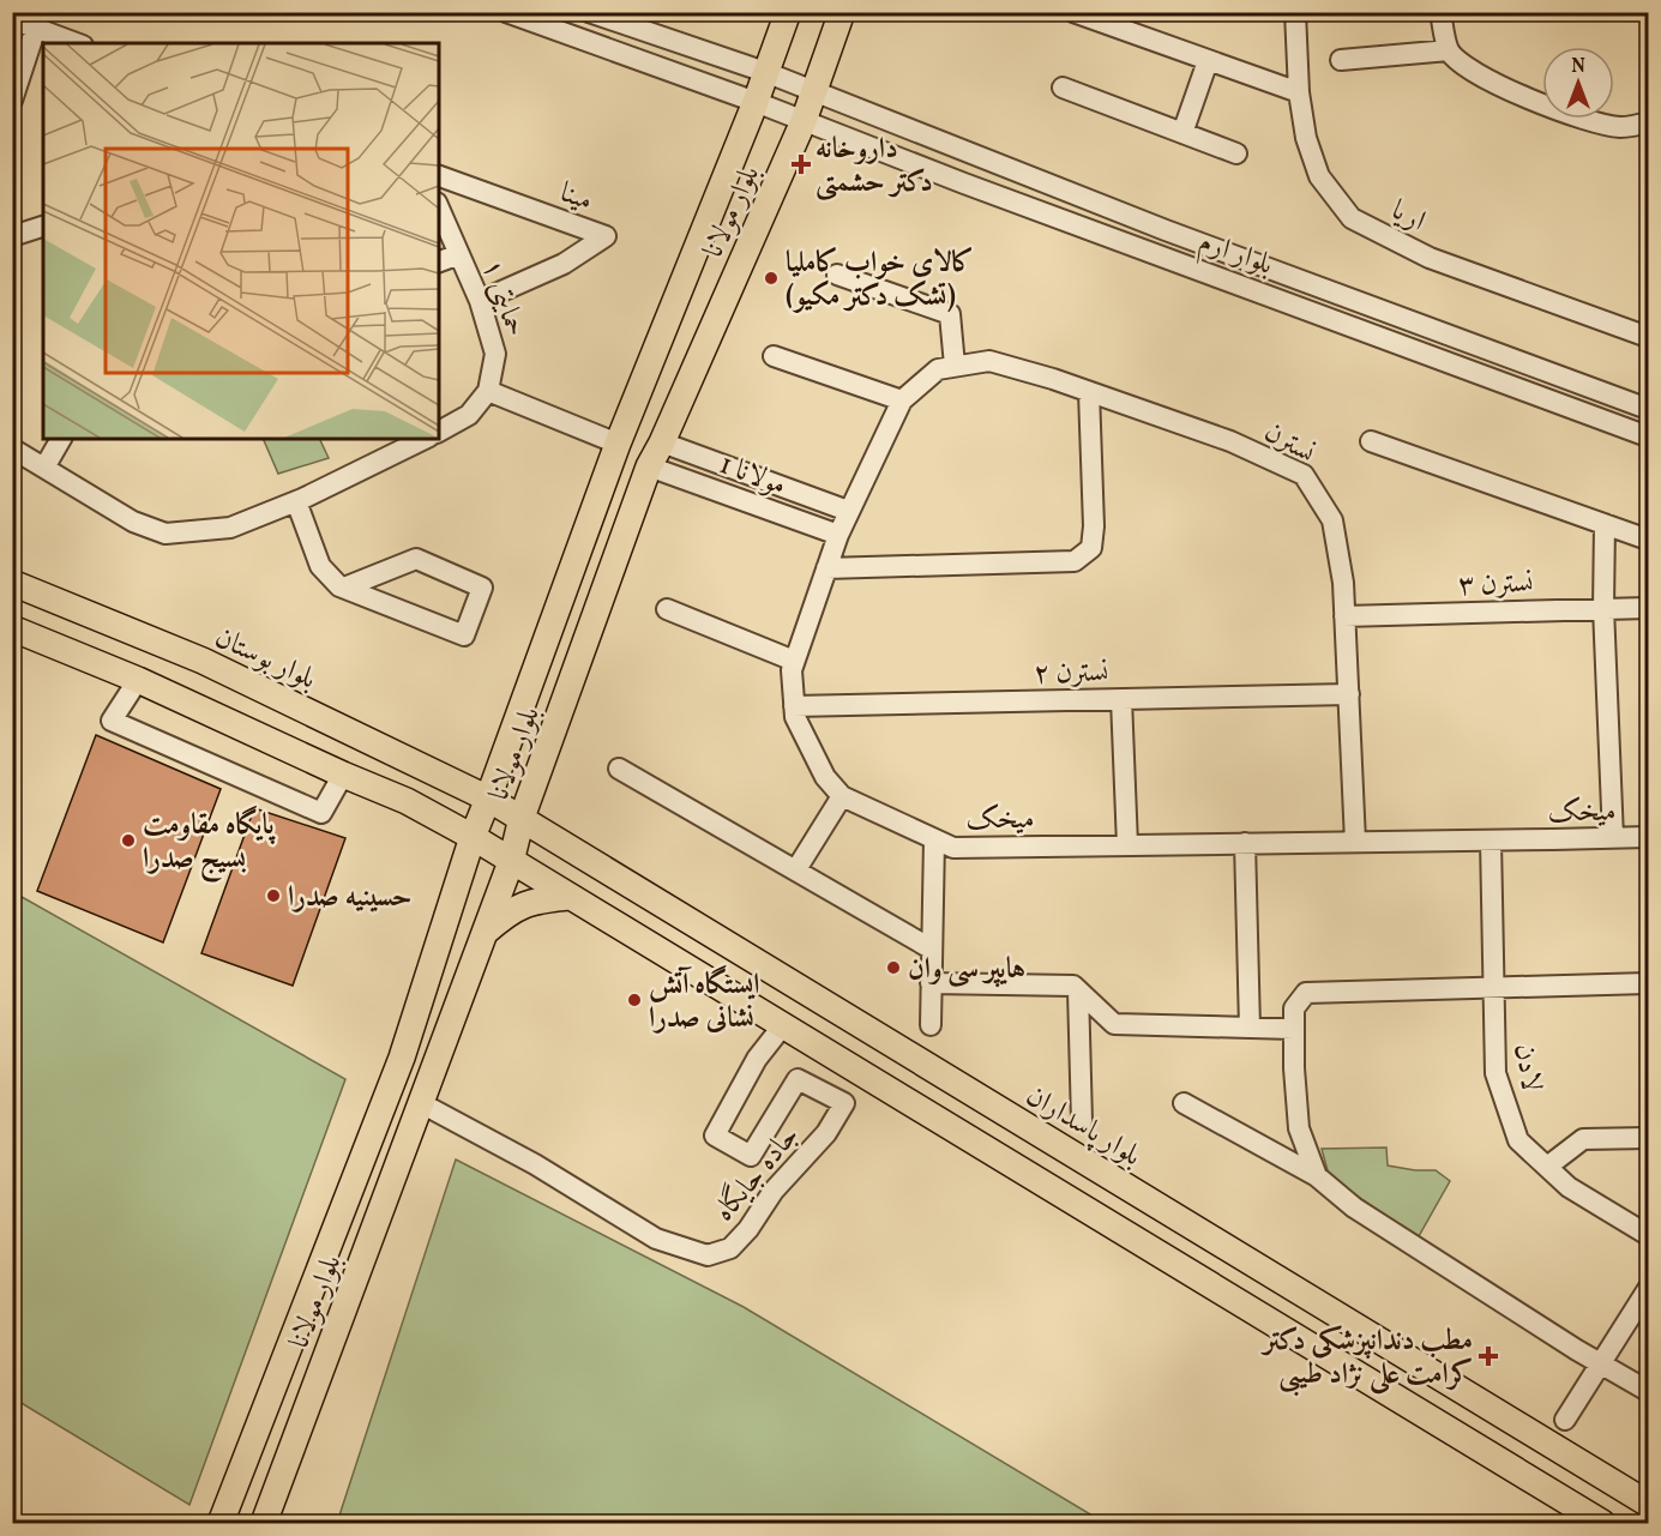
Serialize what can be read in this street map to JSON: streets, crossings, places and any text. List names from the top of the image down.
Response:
{
  "streets": {
    "main road": ["بلوار مولانا", "بلوار بوستان", "بلوار پاسداران"],
    "street": [
      "مینا",
      "اریا",
      "بلوار ارم",
      "حمایتی ۱",
      "نسترن",
      "مولانا 1",
      "نسترن ۳",
      "نسترن ۲",
      "میخک",
      "لادن",
      "جاده جایگاه"
    ]
  },
  "crossings": [
    ["مینا", "حمایتی ۱"],
    ["بلوار مولانا", "بلوار ارم"],
    ["بلوار مولانا", "مولانا 1"],
    ["بلوار مولانا", "بلوار بوستان"],
    ["بلوار مولانا", "بلوار پاسداران"],
    ["بلوار مولانا", "جاده جایگاه"],
    ["نسترن", "نسترن ۳"],
    ["نسترن", "نسترن ۲"],
    ["نسترن", "میخک"],
    ["مولانا 1", "میخک"],
    ["بلوار بوستان", "بلوار پاسداران"],
    ["نسترن ۲", "میخک"],
    ["میخک", "لادن"]
  ],
  "places": {
    "health": ["داروخانه دکتر حشمتی", "مطب دندانپزشکی دکتر کرامت علی نژاد طیبی"],
    "other": [
      "کالای خواب کاملیا (تشک دکتر مکیو)",
      "پایگاه مقاومت بسیج صدرا",
      "حسینیه صدرا",
      "هایپر سی وان",
      "ایستگاه آتش نشانی صدرا"
    ]
  },
  "north": "top"
}
